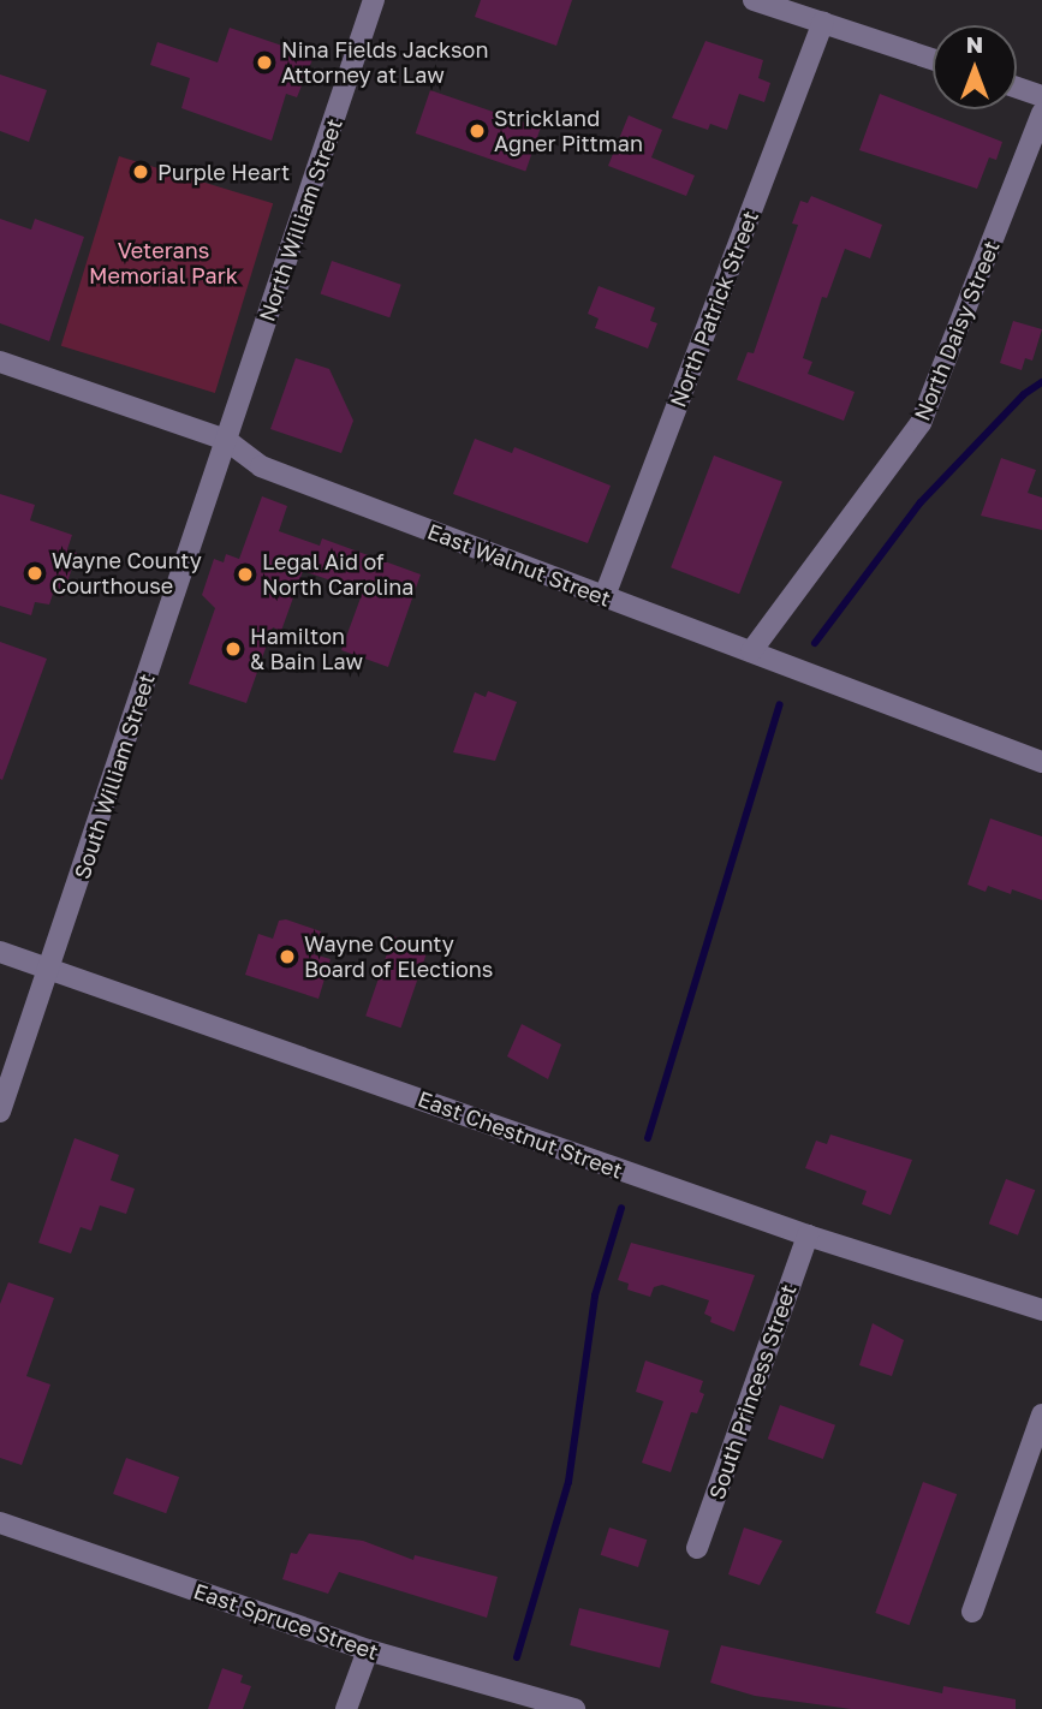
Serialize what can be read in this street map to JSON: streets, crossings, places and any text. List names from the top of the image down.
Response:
{
  "streets": {
    "street": [
      "North William Street",
      "North Patrick Street",
      "North Daisy Street",
      "East Walnut Street",
      "South William Street",
      "East Chestnut Street",
      "South Princess Street",
      "East Spruce Street"
    ]
  },
  "crossings": [
    ["North William Street", "East Walnut Street"],
    ["North William Street", "South William Street"],
    ["North Patrick Street", "East Walnut Street"],
    ["North Daisy Street", "East Walnut Street"],
    ["East Walnut Street", "South William Street"],
    ["South William Street", "East Chestnut Street"],
    ["East Chestnut Street", "South Princess Street"]
  ],
  "parks": ["Veterans Memorial Park"],
  "places": [
    "Nina Fields Jackson Attorney at Law",
    "Strickland Agner Pittman",
    "Purple Heart",
    "Wayne County Courthouse",
    "Legal Aid of North Carolina",
    "Hamilton & Bain Law",
    "Wayne County Board of Elections"
  ],
  "north": "top"
}
